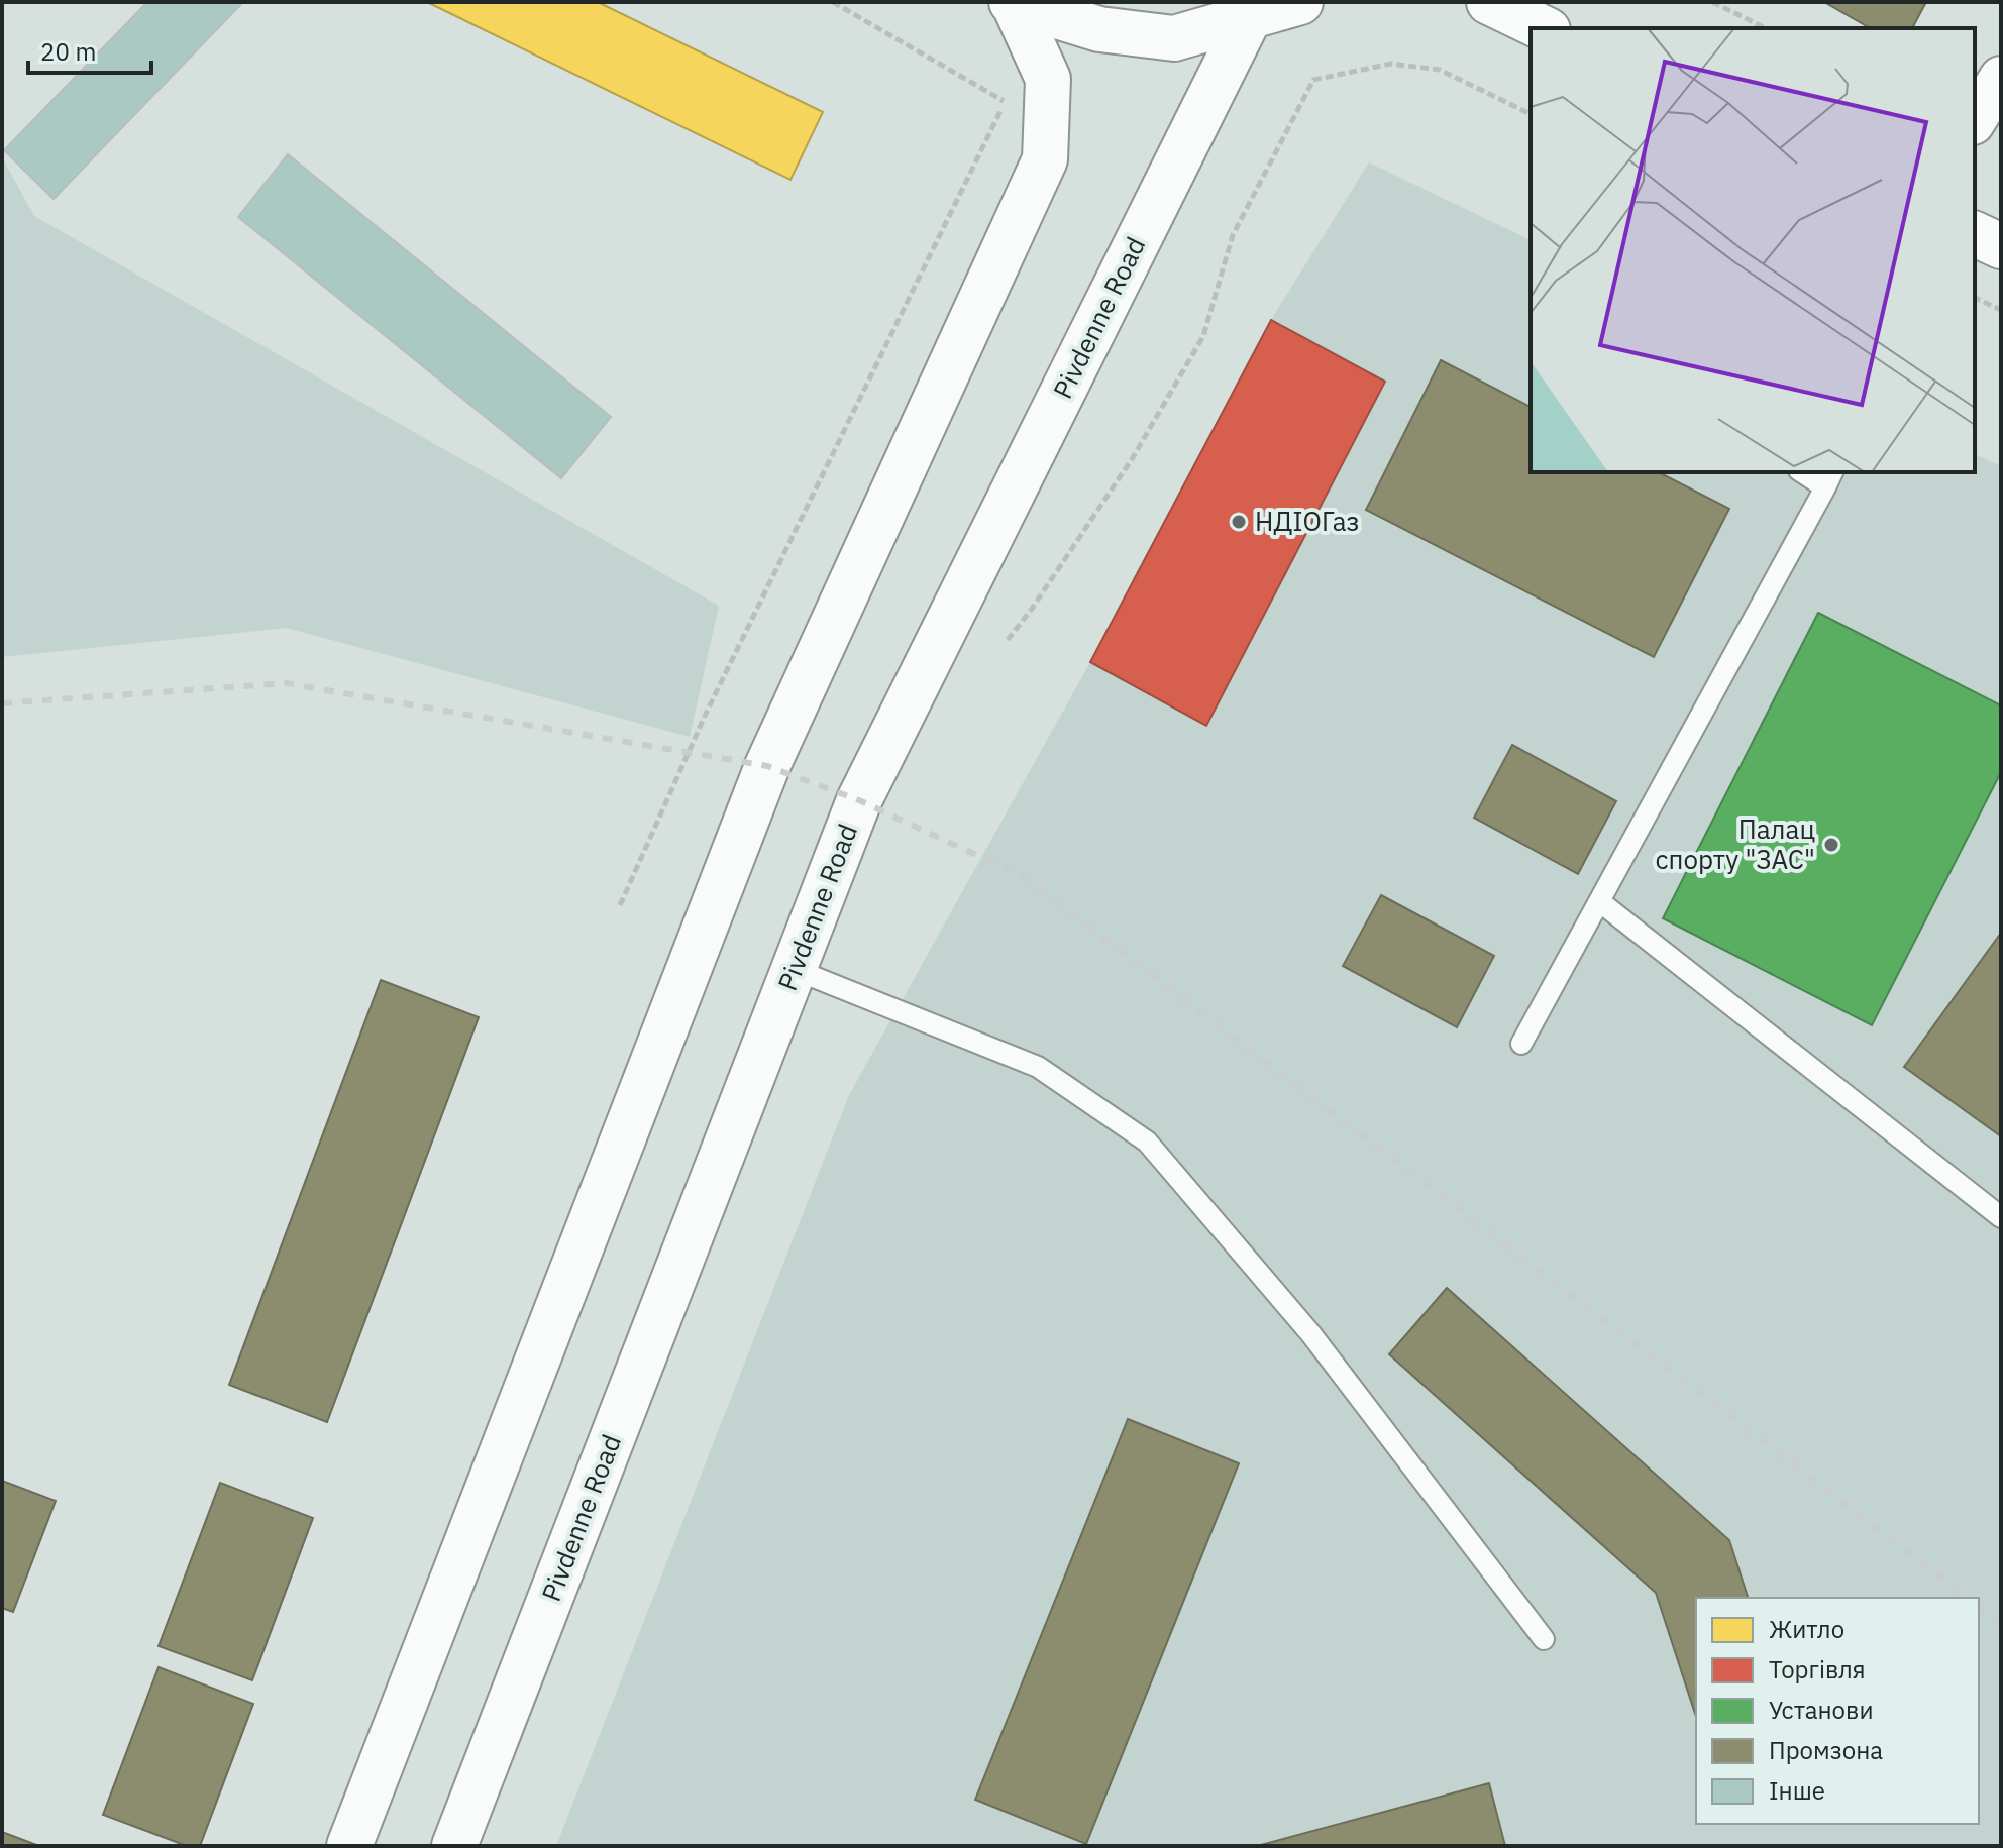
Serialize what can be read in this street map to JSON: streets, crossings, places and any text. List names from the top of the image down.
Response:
{
  "streets": {
    "main road": ["Pivdenne Road"]
  },
  "places": ["НДІОГаз", "Палац спорту \"ЗАС\""],
  "legend": [
    "Житло",
    "Торгівля",
    "Установи",
    "Промзона",
    "Інше"
  ],
  "scale_bar": "20 m"
}
